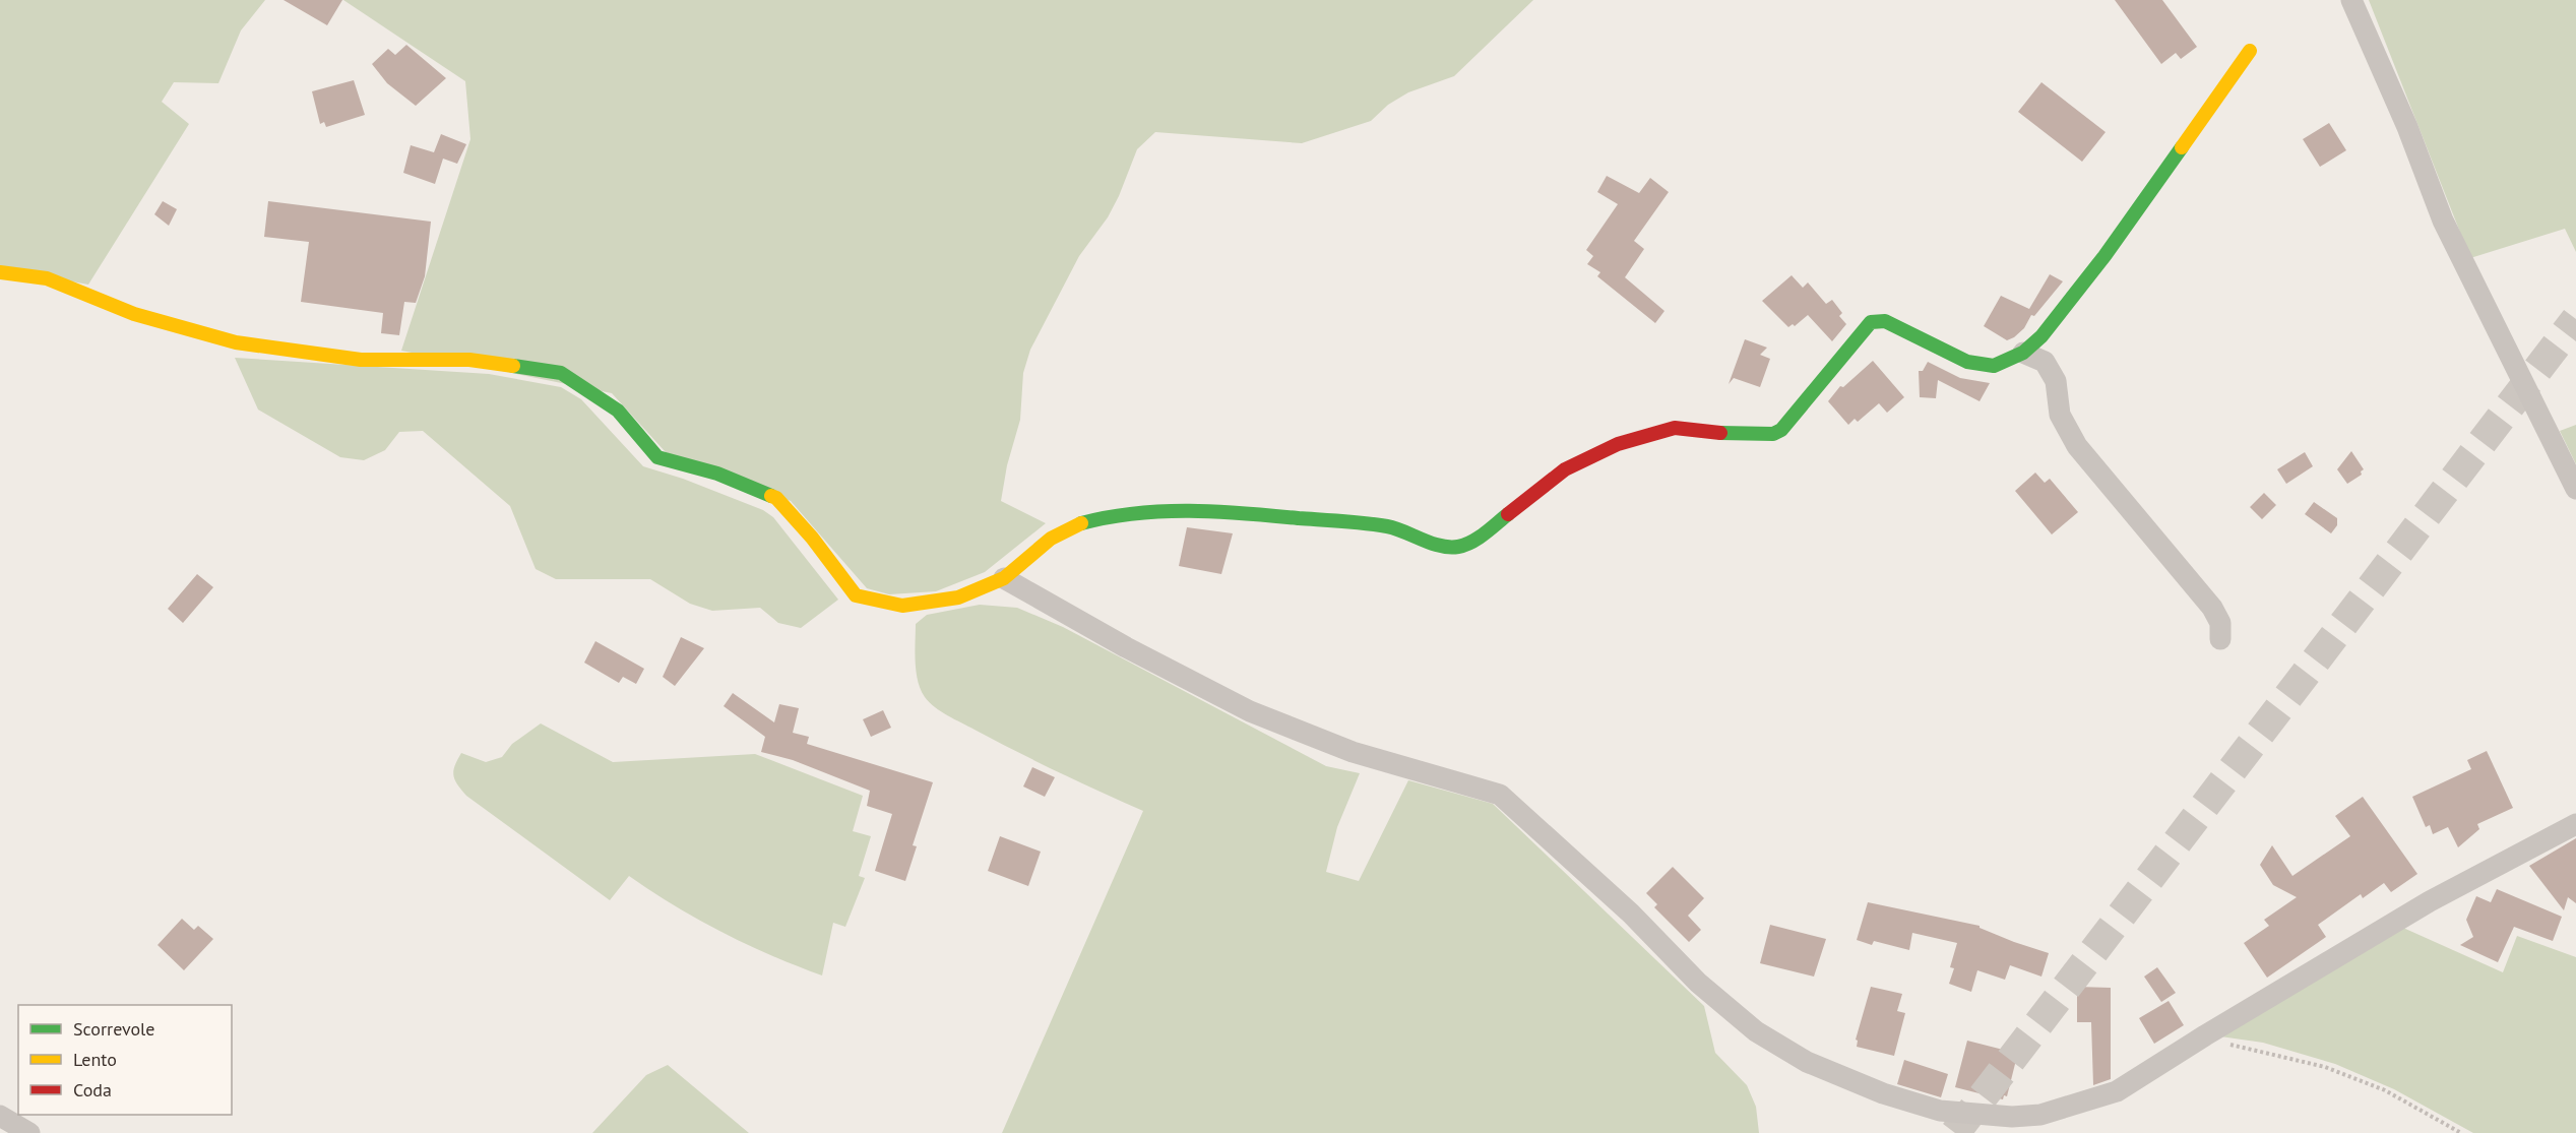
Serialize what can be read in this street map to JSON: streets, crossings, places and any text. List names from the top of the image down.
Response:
{
  "legend": ["Scorrevole", "Lento", "Coda"]
}
